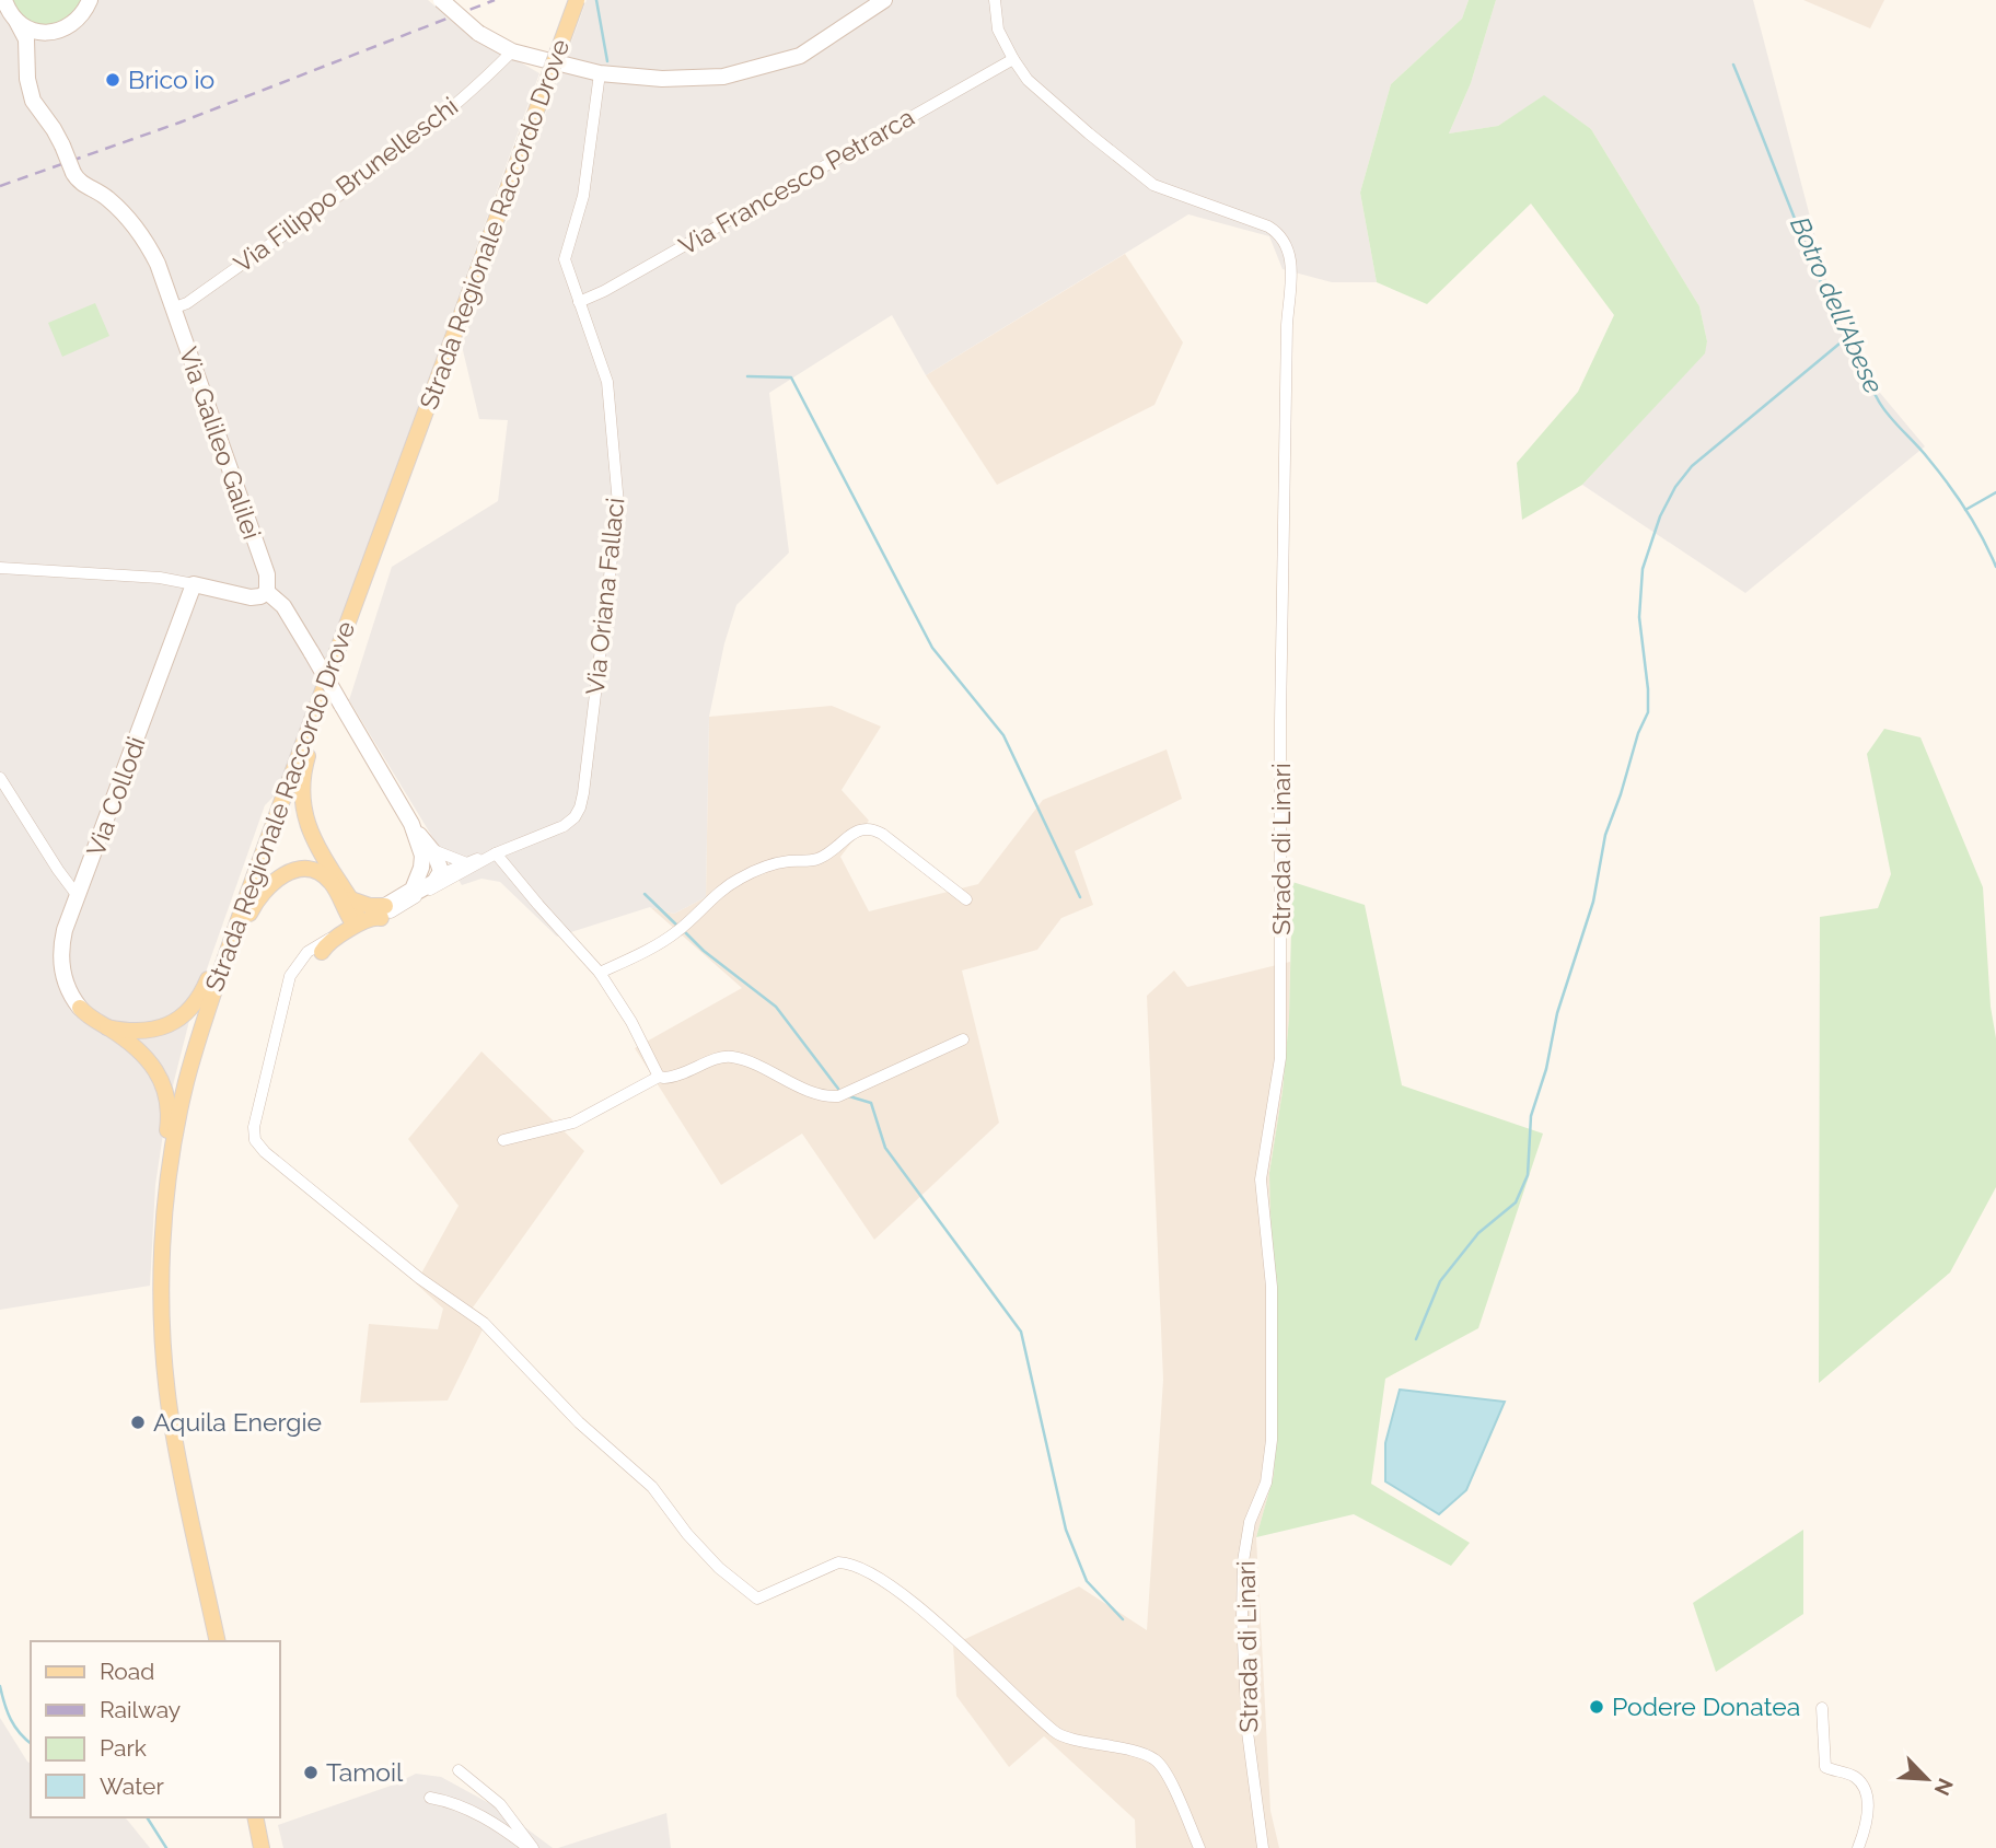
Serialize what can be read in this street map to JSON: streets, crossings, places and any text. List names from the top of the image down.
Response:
{
  "streets": {
    "main road": ["Strada Regionale Raccordo Drove"],
    "street": [
      "Via Francesco Petrarca",
      "Via Filippo Brunelleschi",
      "Via Galileo Galilei",
      "Via Oriana Fallaci",
      "Via Collodi",
      "Strada di Linari"
    ]
  },
  "crossings": [
    ["Via Francesco Petrarca", "Via Oriana Fallaci"],
    ["Via Francesco Petrarca", "Strada di Linari"],
    ["Via Filippo Brunelleschi", "Via Galileo Galilei"]
  ],
  "water": ["Botro dell'Abese"],
  "places": [
    "Brico io",
    "Aquila Energie",
    "Podere Donatea",
    "Tamoil"
  ],
  "legend": [
    "Road",
    "Railway",
    "Park",
    "Water"
  ],
  "north": "bottom right"
}
